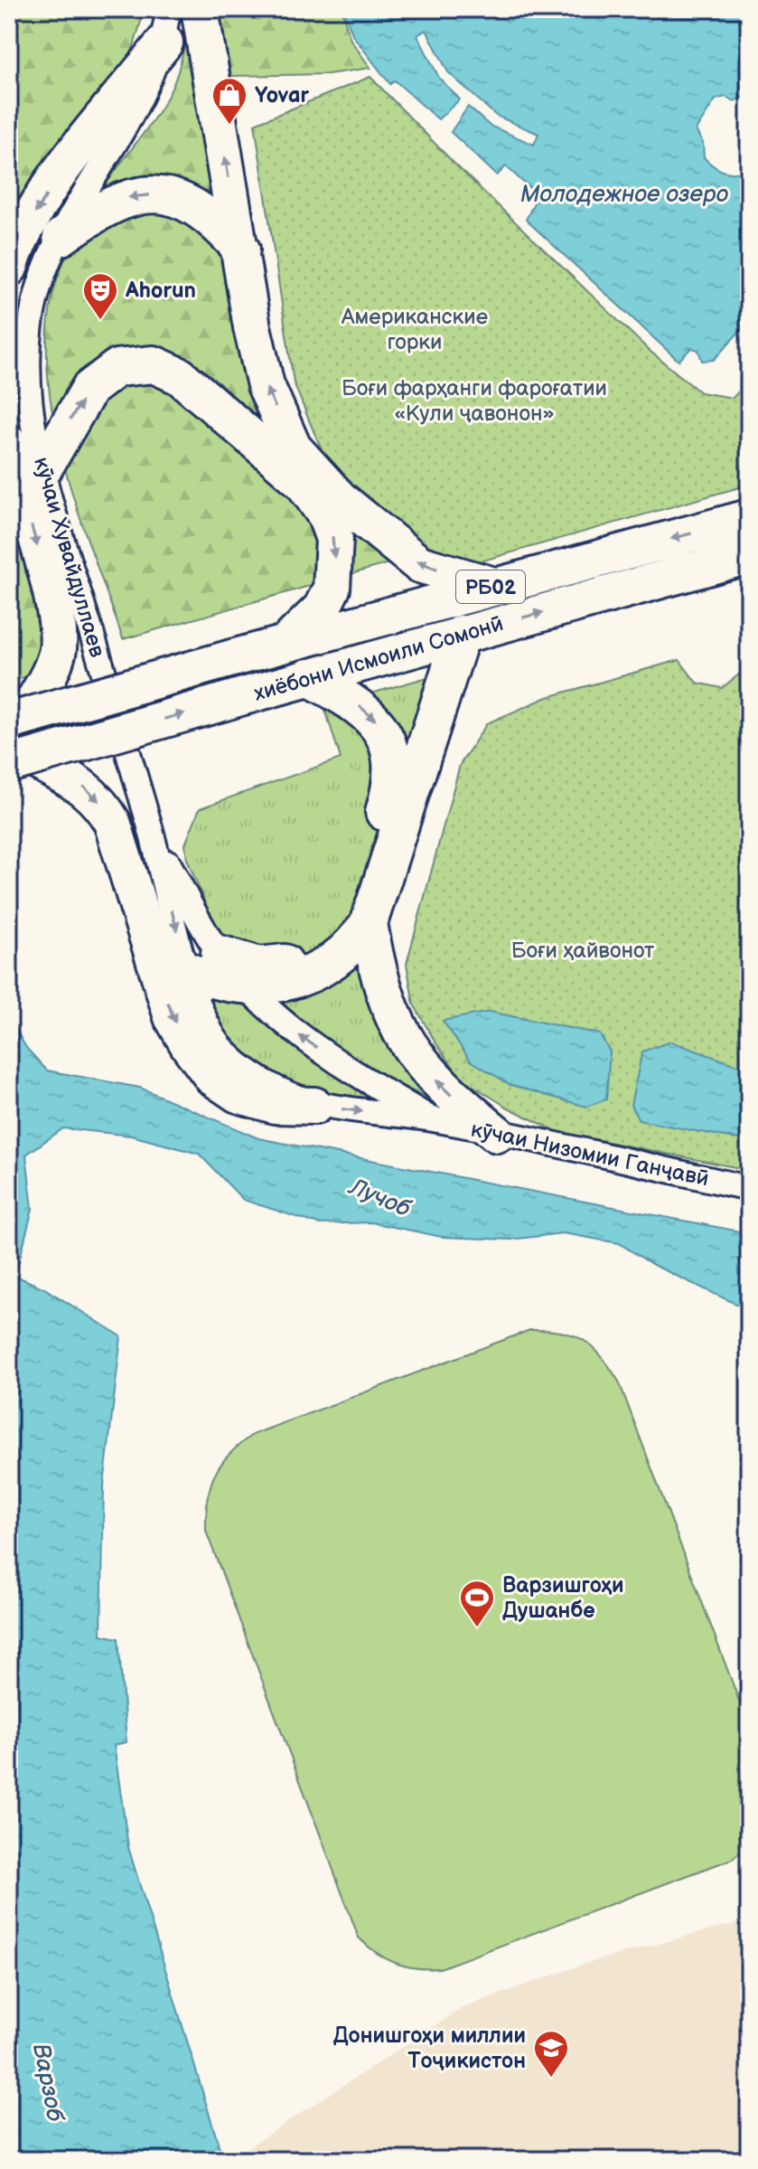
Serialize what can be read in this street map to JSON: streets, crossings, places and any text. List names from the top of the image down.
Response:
{
  "streets": {
    "highway": ["РБ02", "хиёбони Исмоили Сомонӣ"],
    "street": ["кӯчаи Хувайдуллаев", "кӯчаи Низомии Ганҷавӣ"]
  },
  "crossings": [
    ["кӯчаи Хувайдуллаев", "кӯчаи Низомии Ганҷавӣ"]
  ],
  "water": ["Молодежное озеро", "Лучоб", "Варзоб"],
  "parks": ["Американские горки", "Боғи фарҳанги фароғатии «Кули ҷавонон»", "Боғи ҳайвонот"],
  "places": {
    "shop": ["Yovar"],
    "theatre": ["Ahorun"],
    "sports": ["Варзишгоҳи Душанбе"],
    "school or university": ["Донишгоҳи миллии Тоҷикистон"]
  }
}
